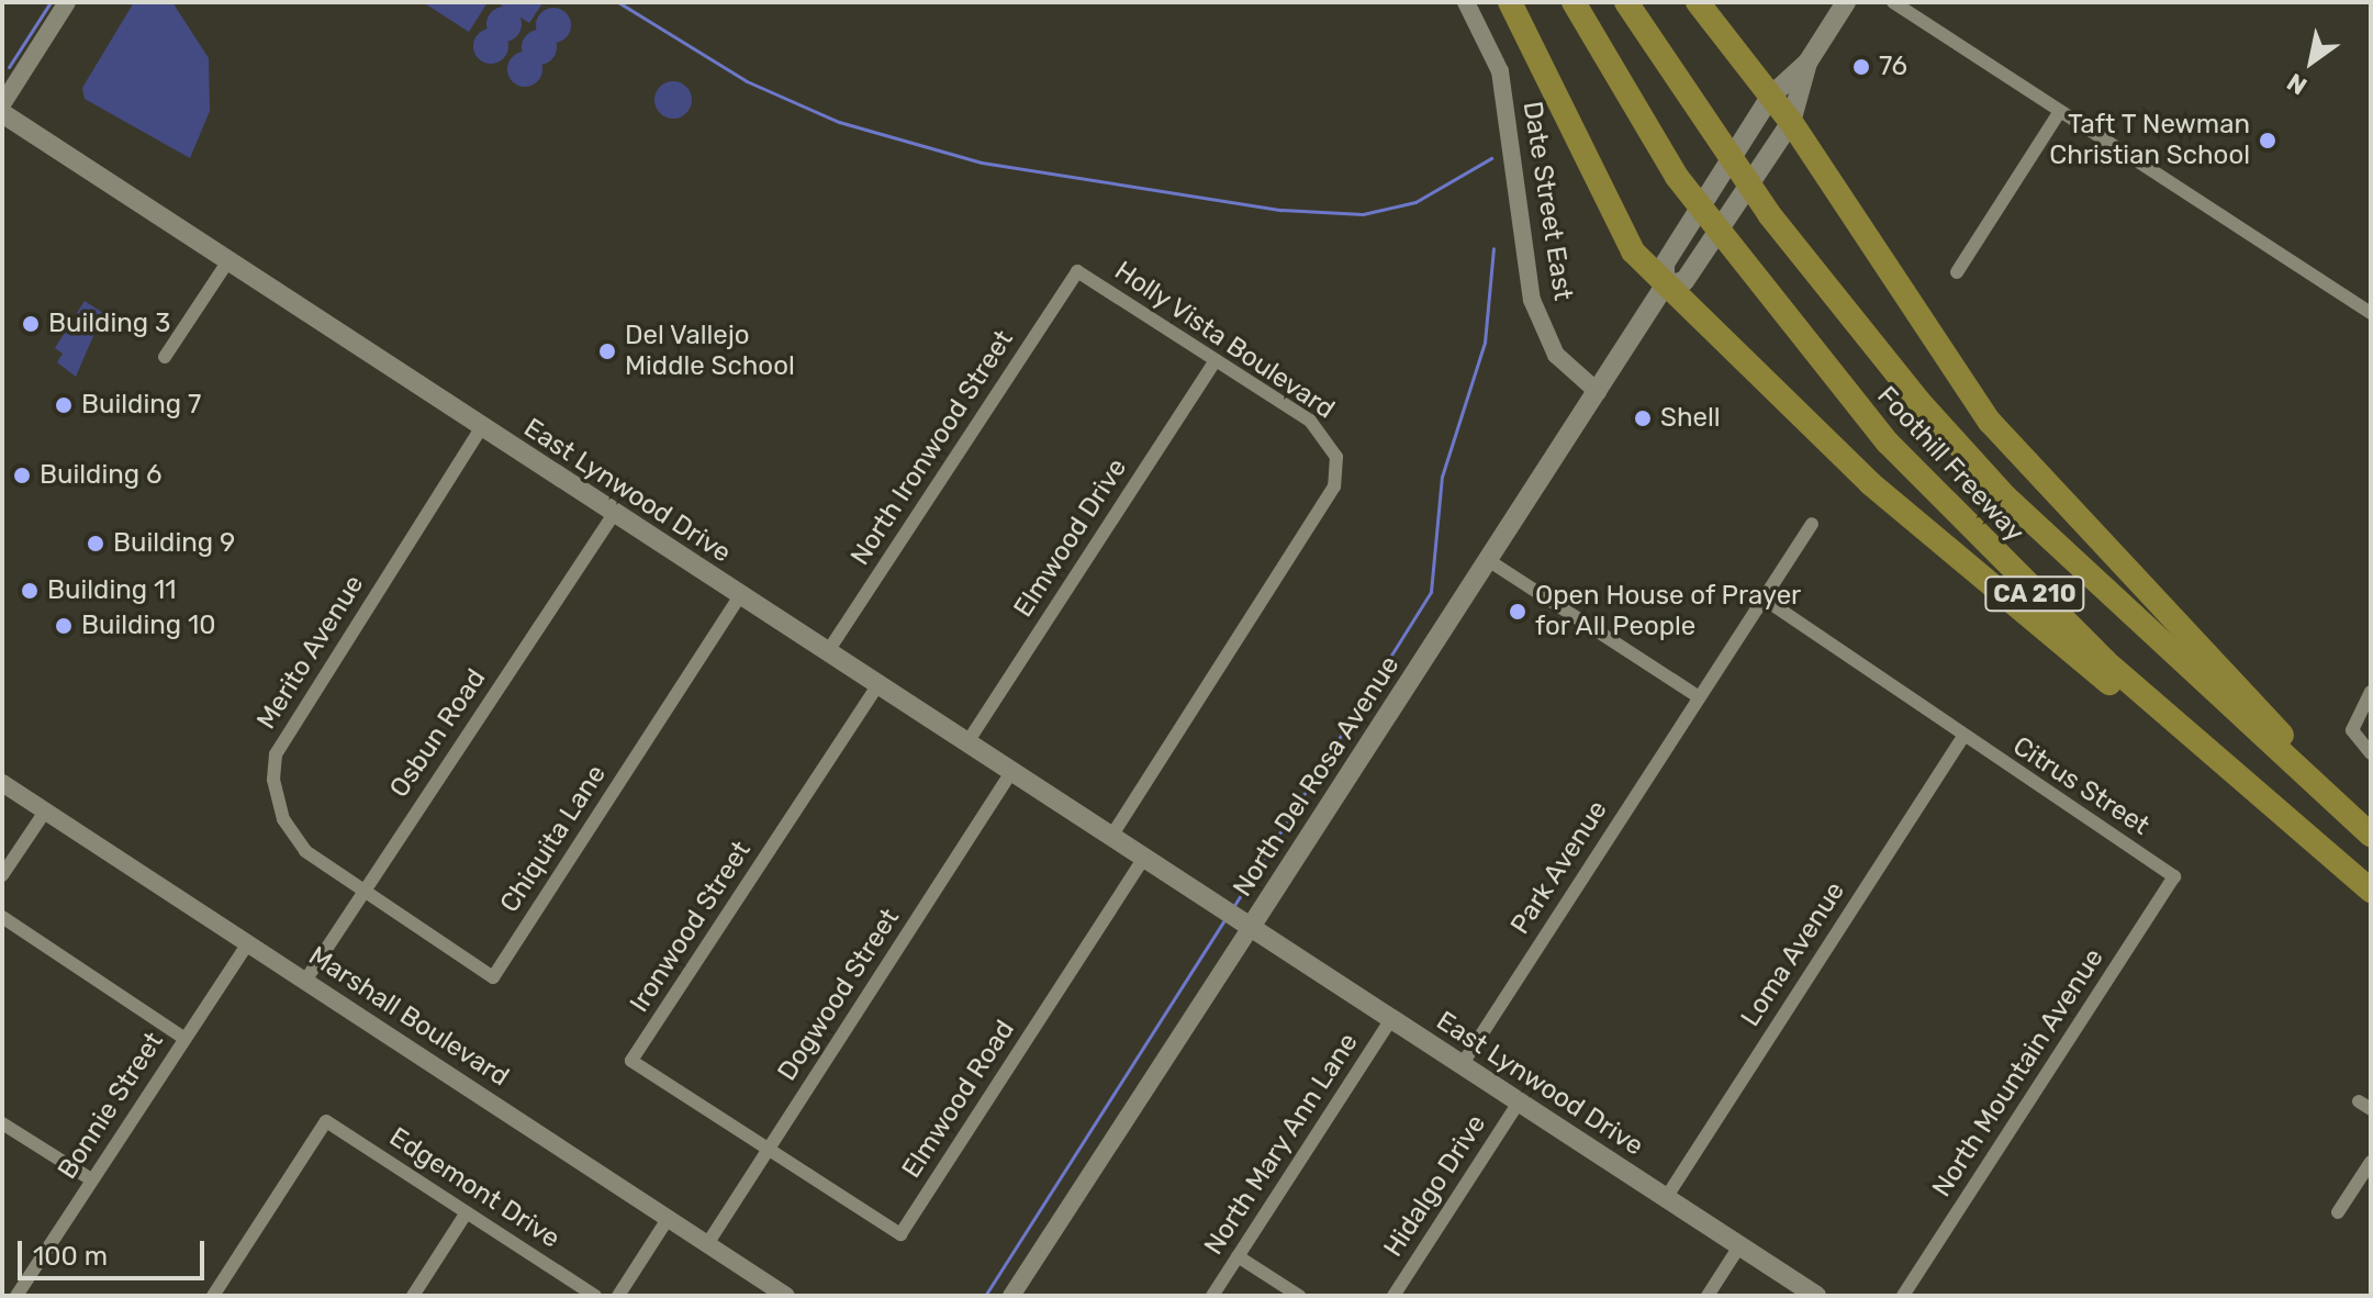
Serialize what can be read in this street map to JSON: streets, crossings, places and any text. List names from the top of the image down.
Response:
{
  "streets": {
    "highway": ["Foothill Freeway", "CA 210"],
    "main road": ["East Lynwood Drive", "North Del Rosa Avenue"],
    "street": [
      "Date Street East",
      "Holly Vista Boulevard",
      "North Ironwood Street",
      "Elmwood Drive",
      "Merito Avenue",
      "Osbun Road",
      "Citrus Street",
      "Chiquita Lane",
      "Park Avenue",
      "Ironwood Street",
      "Loma Avenue",
      "Dogwood Street",
      "Marshall Boulevard",
      "North Mountain Avenue",
      "Elmwood Road",
      "Bonnie Street",
      "North Mary Ann Lane",
      "Hidalgo Drive",
      "Edgemont Drive"
    ]
  },
  "crossings": [
    ["Date Street East", "North Del Rosa Avenue"],
    ["Holly Vista Boulevard", "North Ironwood Street"],
    ["Holly Vista Boulevard", "East Lynwood Drive"],
    ["Holly Vista Boulevard", "Elmwood Drive"],
    ["North Ironwood Street", "East Lynwood Drive"],
    ["East Lynwood Drive", "Elmwood Drive"],
    ["East Lynwood Drive", "Merito Avenue"],
    ["East Lynwood Drive", "Osbun Road"],
    ["East Lynwood Drive", "North Del Rosa Avenue"],
    ["East Lynwood Drive", "Chiquita Lane"],
    ["East Lynwood Drive", "Park Avenue"],
    ["East Lynwood Drive", "Ironwood Street"],
    ["East Lynwood Drive", "Loma Avenue"],
    ["East Lynwood Drive", "Dogwood Street"],
    ["East Lynwood Drive", "Elmwood Road"],
    ["East Lynwood Drive", "North Mary Ann Lane"],
    ["East Lynwood Drive", "Hidalgo Drive"],
    ["Merito Avenue", "Osbun Road"],
    ["Merito Avenue", "Chiquita Lane"],
    ["Osbun Road", "Chiquita Lane"],
    ["Osbun Road", "Marshall Boulevard"],
    ["Citrus Street", "Park Avenue"],
    ["Citrus Street", "Loma Avenue"],
    ["Citrus Street", "North Mountain Avenue"],
    ["Ironwood Street", "Dogwood Street"],
    ["Ironwood Street", "Elmwood Road"],
    ["Dogwood Street", "Marshall Boulevard"],
    ["Dogwood Street", "Elmwood Road"],
    ["Marshall Boulevard", "Bonnie Street"]
  ],
  "places": [
    "76",
    "Taft T Newman Christian School",
    "Building 3",
    "Del Vallejo Middle School",
    "Building 7",
    "Shell",
    "Building 6",
    "Building 9",
    "Building 11",
    "Open House of Prayer for All People",
    "Building 10"
  ],
  "scale_bar": "100 m",
  "north": "bottom left"
}
